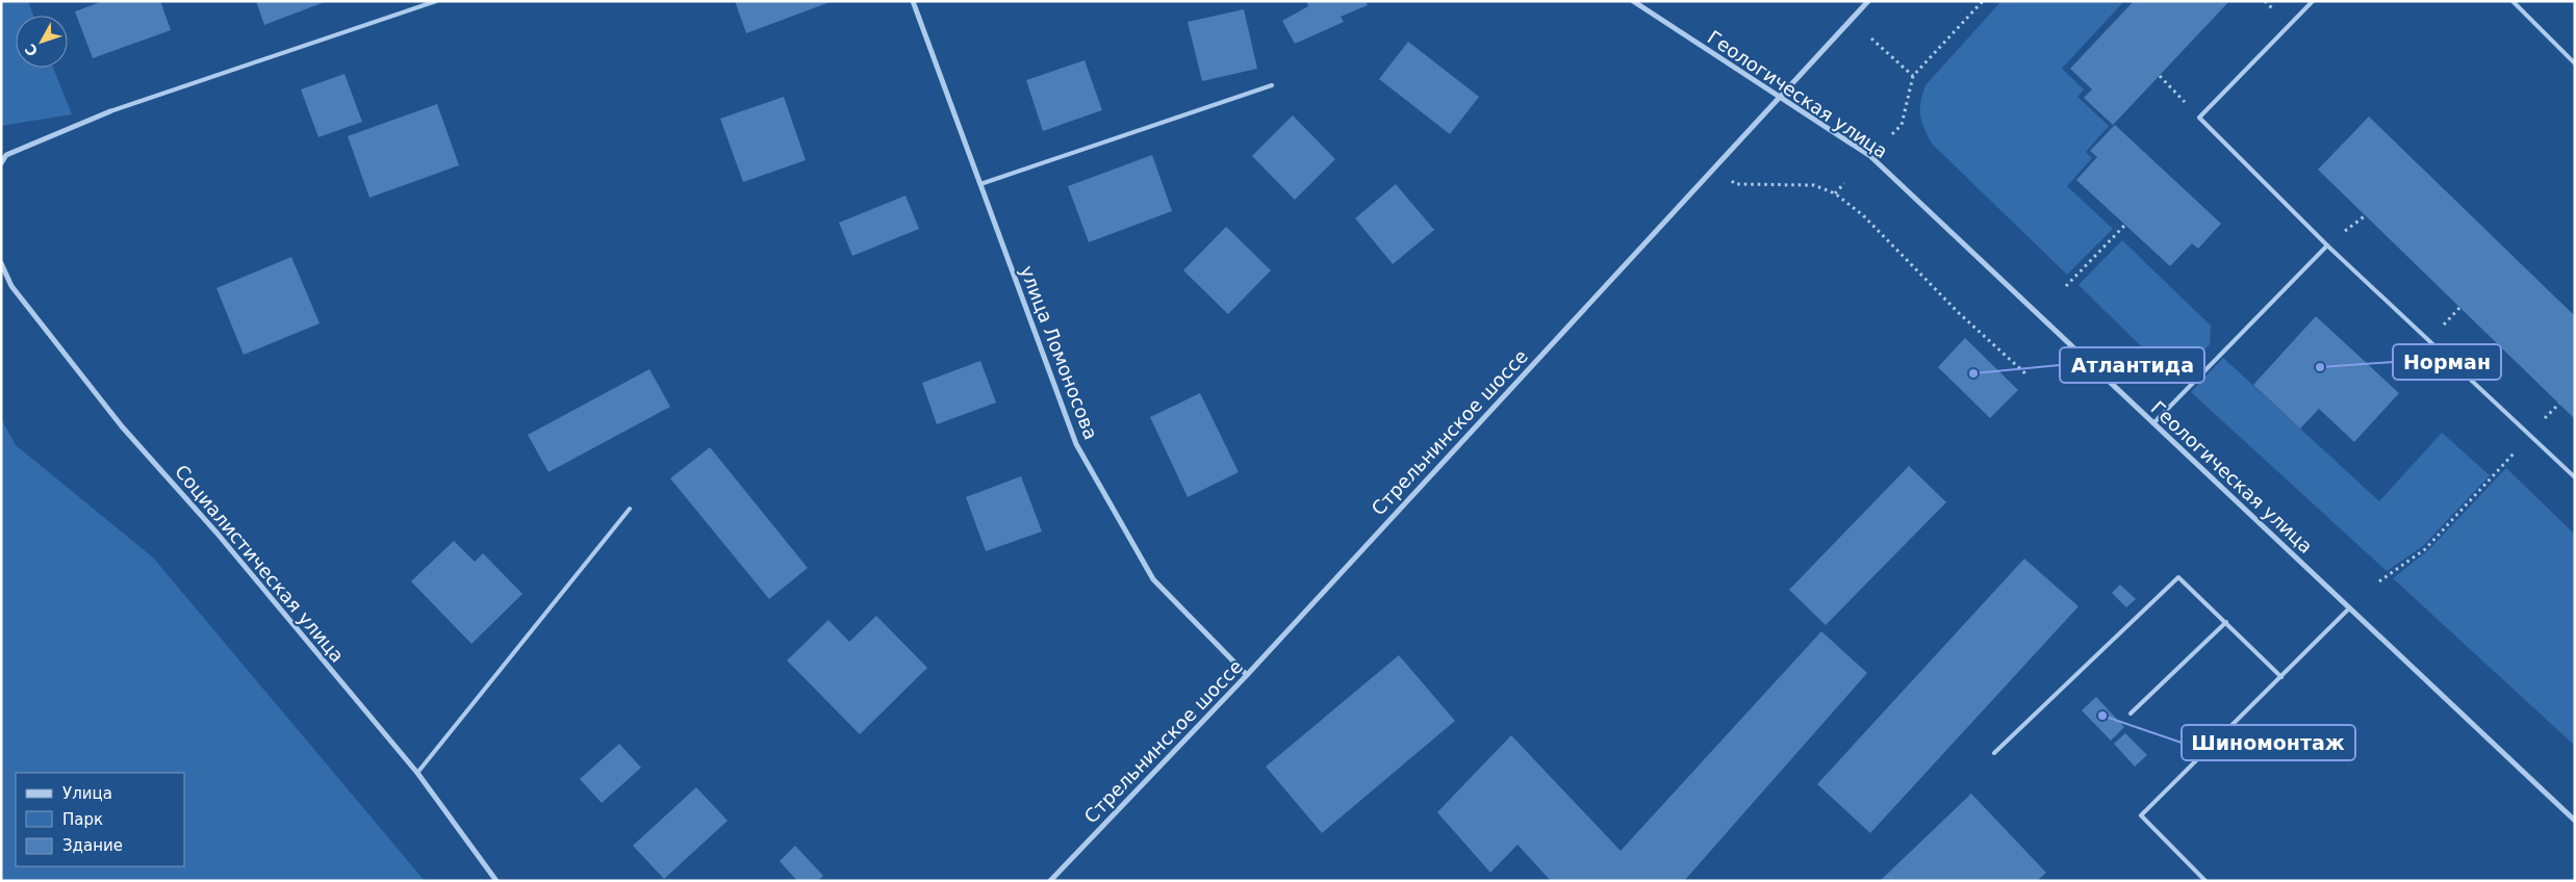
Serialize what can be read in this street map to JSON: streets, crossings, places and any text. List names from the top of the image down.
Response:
{
  "streets": {
    "street": [
      "Геологическая улица",
      "улица Ломоносова",
      "Стрельнинское шоссе",
      "Социалистическая улица"
    ]
  },
  "crossings": [
    ["Геологическая улица", "Стрельнинское шоссе"],
    ["улица Ломоносова", "Стрельнинское шоссе"]
  ],
  "places": ["Норман", "Атлантида", "Шиномонтаж"],
  "legend": ["Улица", "Парк", "Здание"],
  "north": "bottom left"
}
